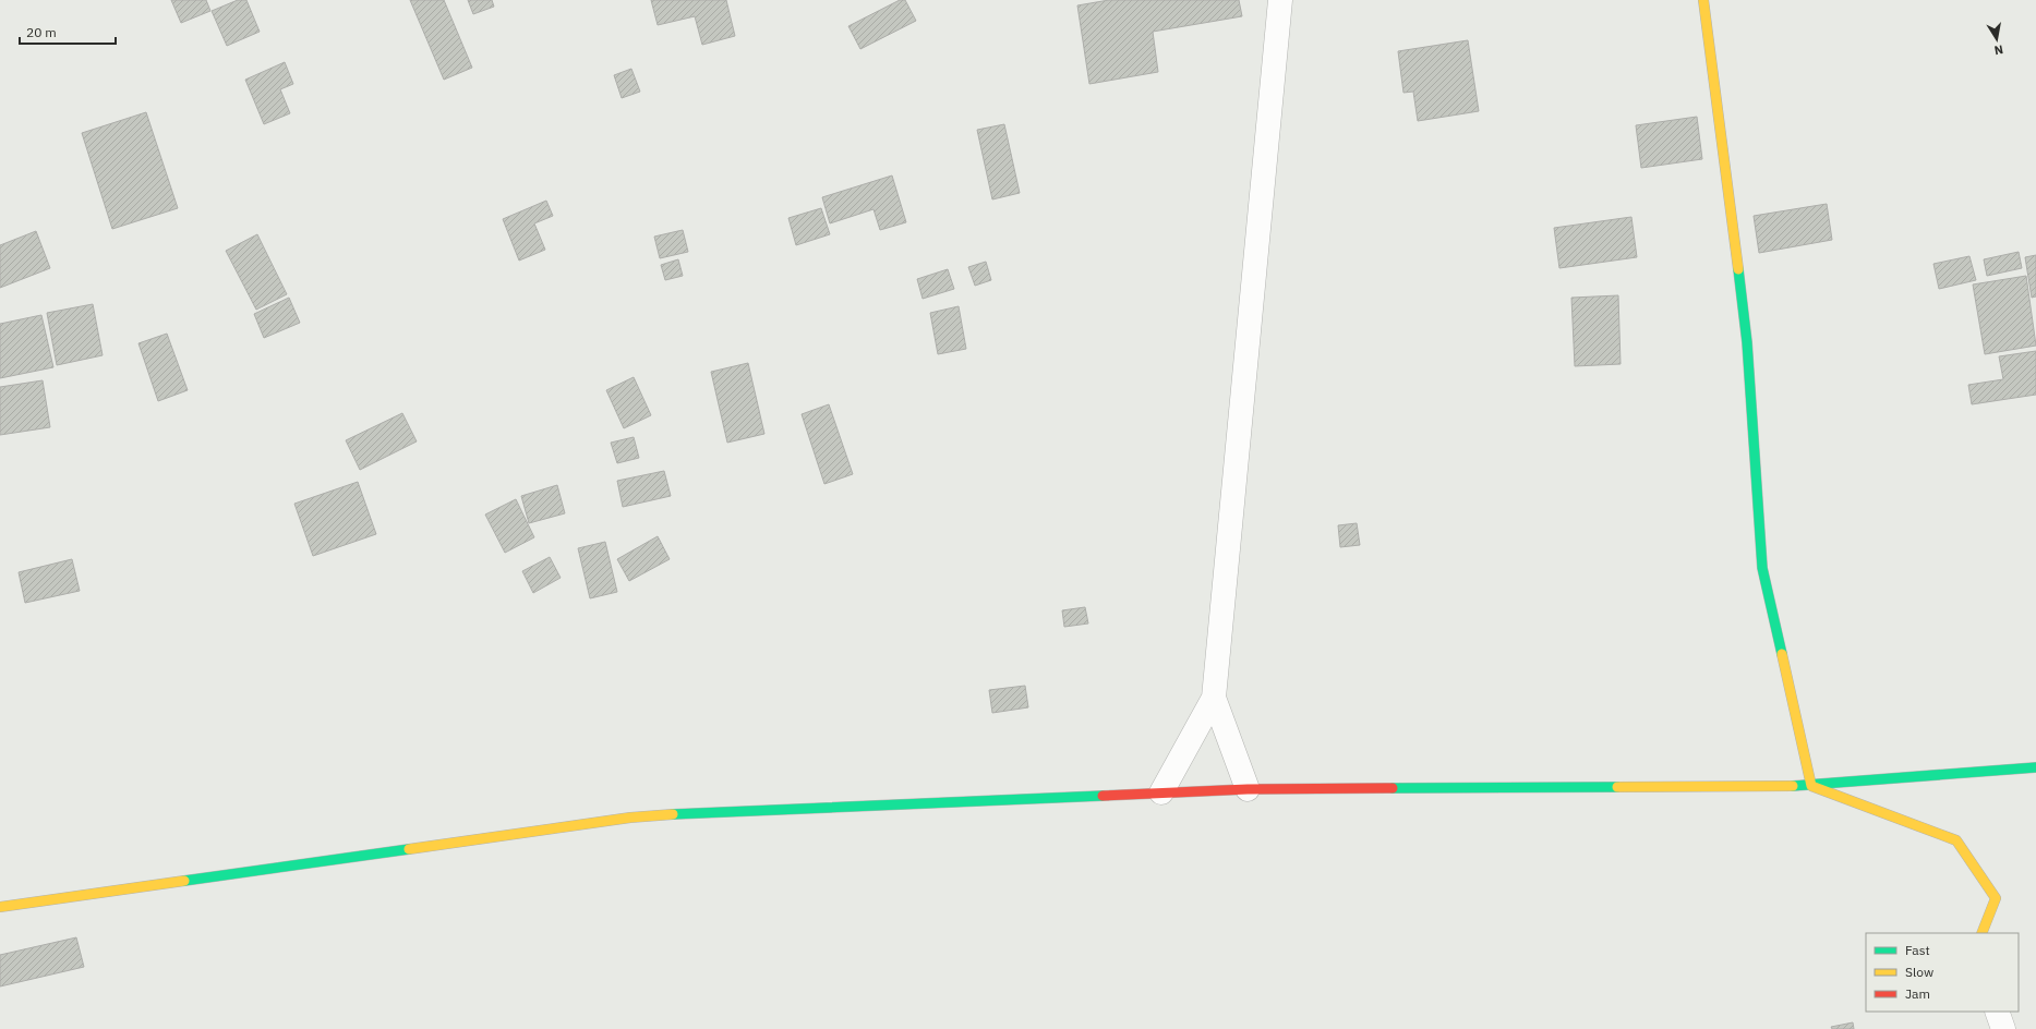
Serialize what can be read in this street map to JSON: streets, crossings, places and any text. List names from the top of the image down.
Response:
{
  "legend": ["Fast", "Slow", "Jam"],
  "scale_bar": "20 m",
  "north": "bottom"
}
